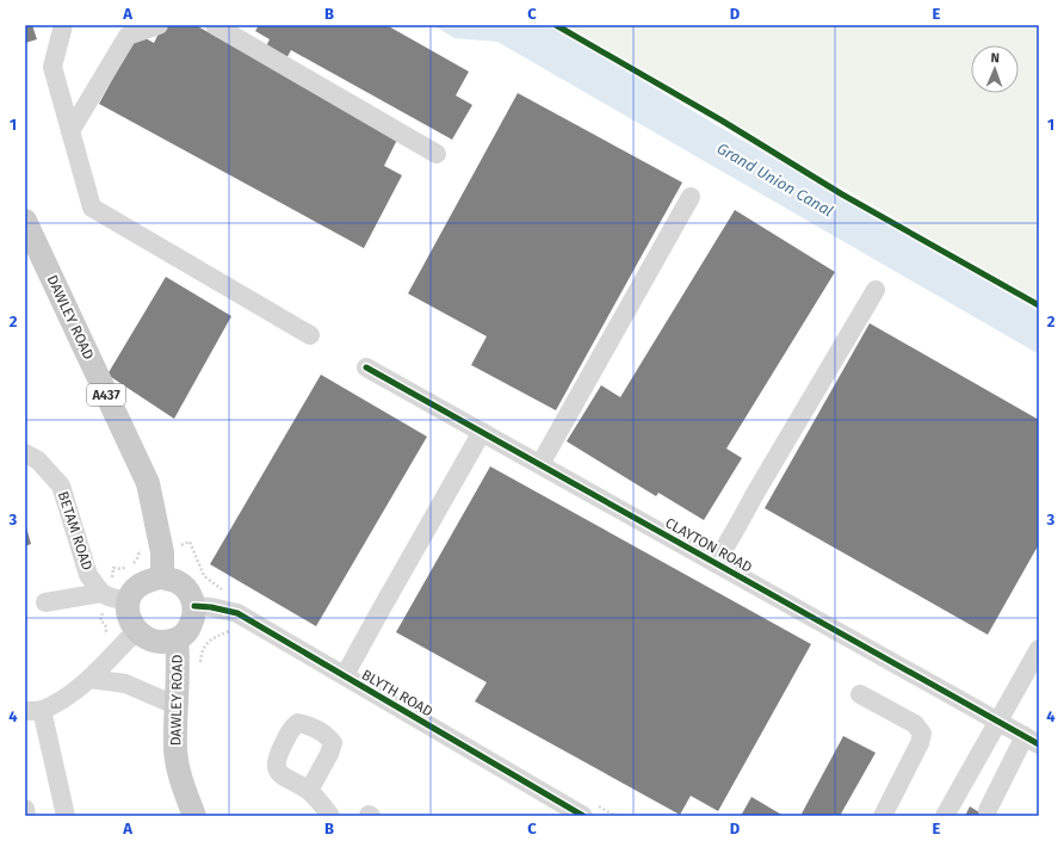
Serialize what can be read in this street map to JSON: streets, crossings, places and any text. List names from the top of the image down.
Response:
{
  "streets": {
    "main road": ["DAWLEY ROAD", "A437"],
    "street": ["BETAM ROAD", "CLAYTON ROAD", "BLYTH ROAD"]
  },
  "crossings": [
    ["DAWLEY ROAD", "BLYTH ROAD"]
  ],
  "water": ["Grand Union Canal"],
  "north": "top",
  "grid": {
    "columns": [
      "A",
      "B",
      "C",
      "D",
      "E"
    ],
    "rows": [
      "1",
      "2",
      "3",
      "4"
    ]
  }
}
